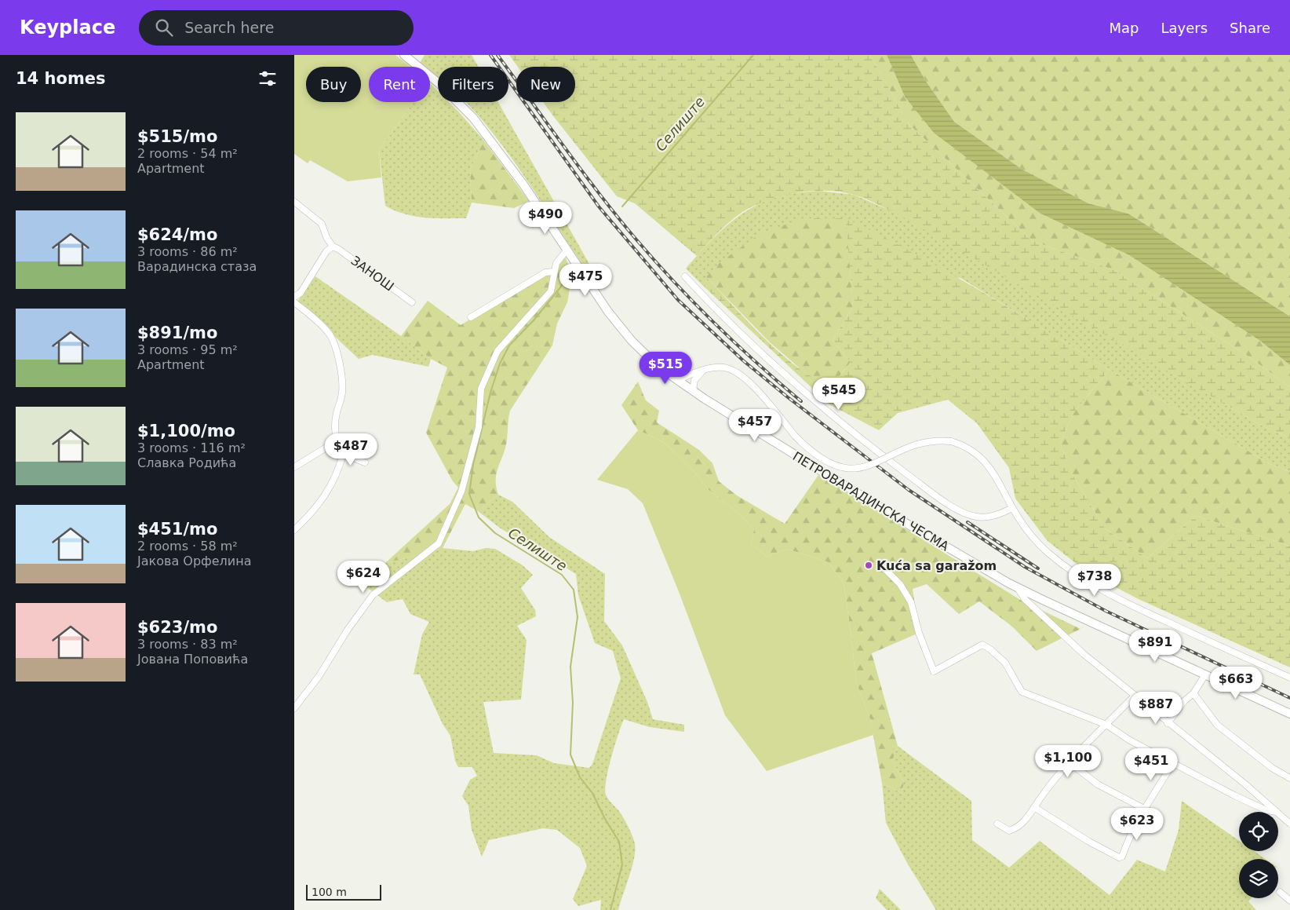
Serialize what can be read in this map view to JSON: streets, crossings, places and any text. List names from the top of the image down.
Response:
{
  "streets": {
    "main road": ["ПЕТРОВАРАДИНСКА ЧЕСМА"],
    "street": ["ЗАНОШ"]
  },
  "water": ["Селиште"],
  "places": ["Kuća sa garažom"],
  "scale_bar": "100 m",
  "page": {
    "header": "Keyplace",
    "search": "Search here",
    "nav": ["Map", "Layers", "Share"],
    "heading": "14 homes",
    "chip": [
      "Buy",
      "Rent",
      "Filters",
      "New"
    ],
    "list": [
      {
        "name": "$515/mo",
        "note": "2 rooms · 54 m² · Apartment"
      },
      {
        "name": "$624/mo",
        "note": "3 rooms · 86 m² · Варадинска стаза"
      },
      {
        "name": "$891/mo",
        "note": "3 rooms · 95 m² · Apartment"
      },
      {
        "name": "$1,100/mo",
        "note": "3 rooms · 116 m² · Славка Родића"
      },
      {
        "name": "$451/mo",
        "note": "2 rooms · 58 m² · Јакова Орфелина"
      },
      {
        "name": "$623/mo",
        "note": "3 rooms · 83 m² · Јована Поповића"
      }
    ],
    "price": [
      "$490",
      "$475",
      "$515",
      "$545",
      "$457",
      "$487",
      "$624",
      "$738",
      "$891",
      "$663",
      "$887",
      "$1,100",
      "$451",
      "$623"
    ],
    "scale": "100 m"
  }
}
